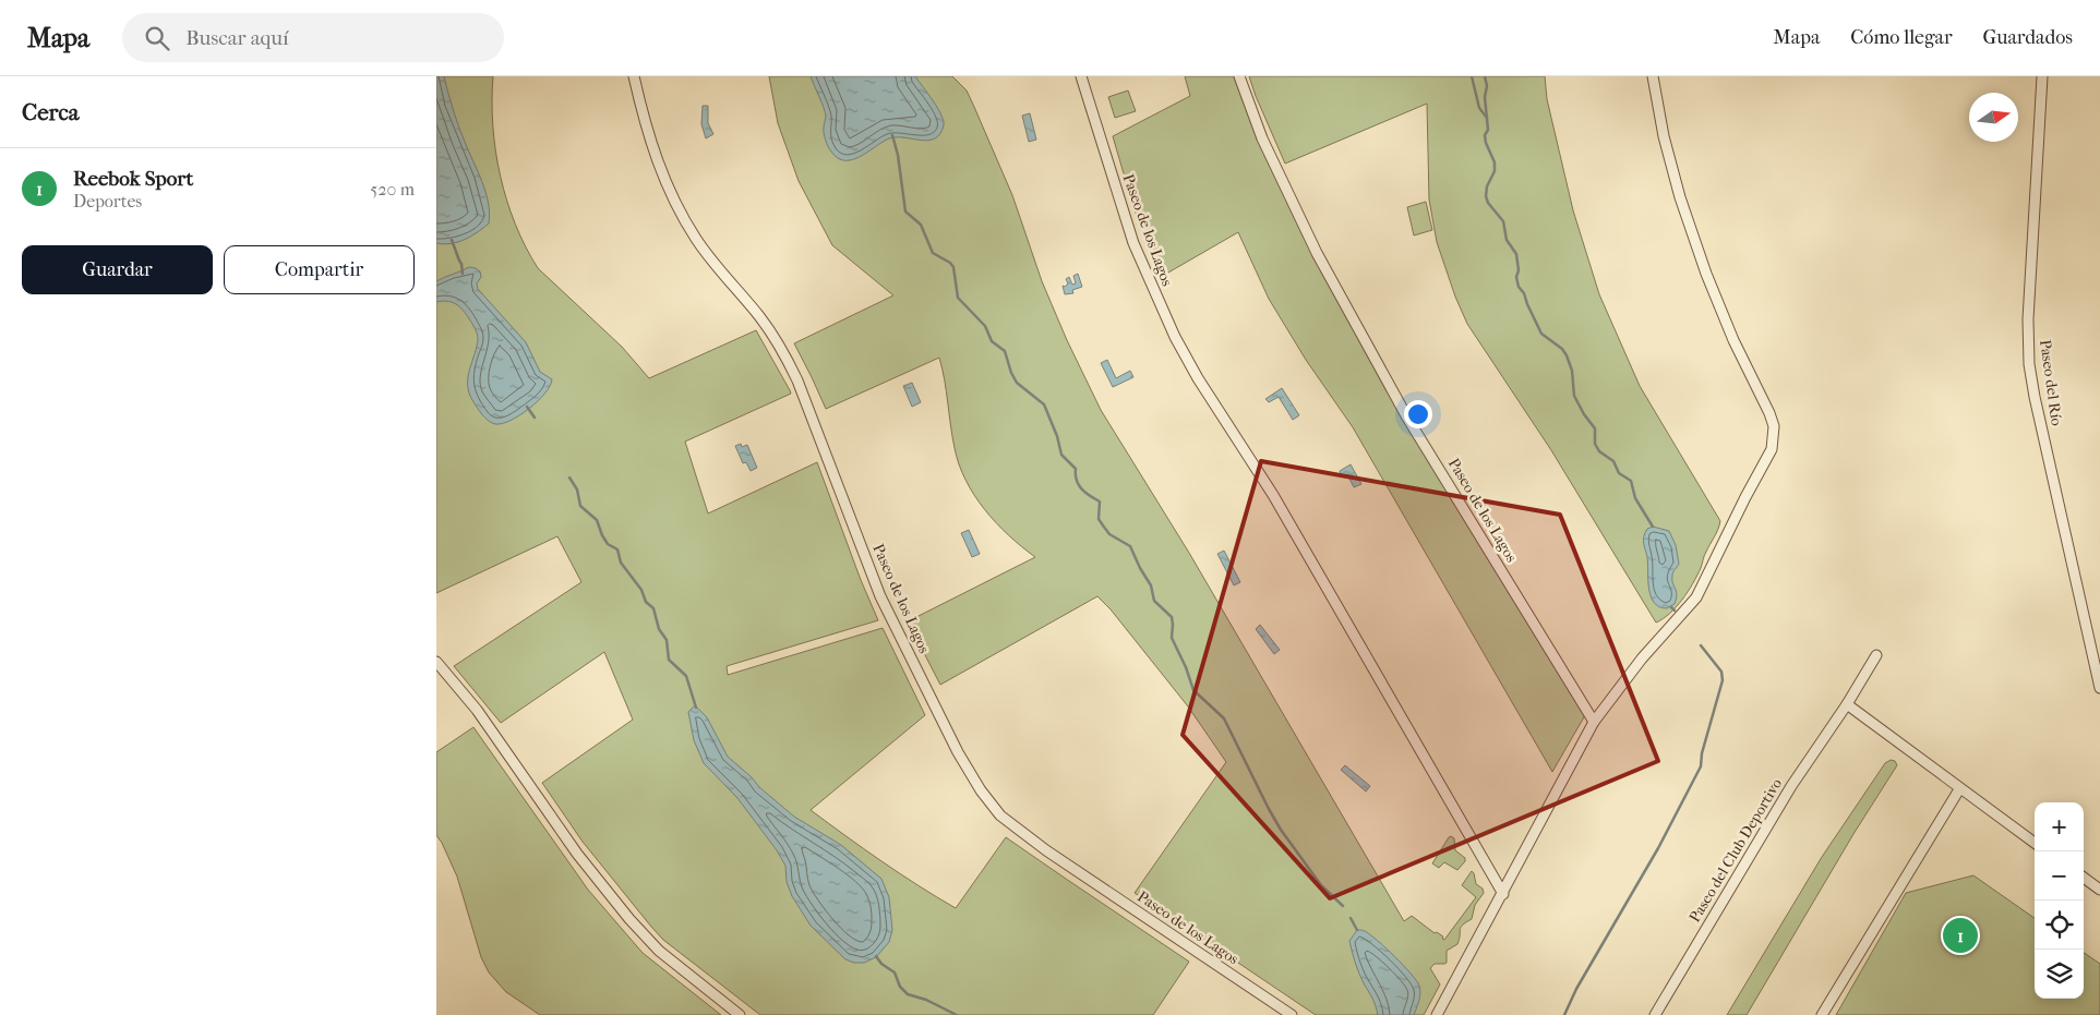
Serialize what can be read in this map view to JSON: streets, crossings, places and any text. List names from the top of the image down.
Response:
{
  "streets": {
    "street": ["Paseo de los Lagos", "Paseo del Río", "Paseo del Club Deportivo"]
  },
  "north": "right",
  "page": {
    "header": "Mapa",
    "search": "Buscar aquí",
    "nav": ["Mapa", "Cómo llegar", "Guardados"],
    "heading": "Cerca",
    "list": [
      {
        "mark": "1",
        "name": "Reebok Sport",
        "note": "Deportes",
        "value": "520 m"
      }
    ],
    "buttons": ["Guardar", "Compartir"],
    "map_buttons": ["+", "−"],
    "pins": "1"
  }
}
